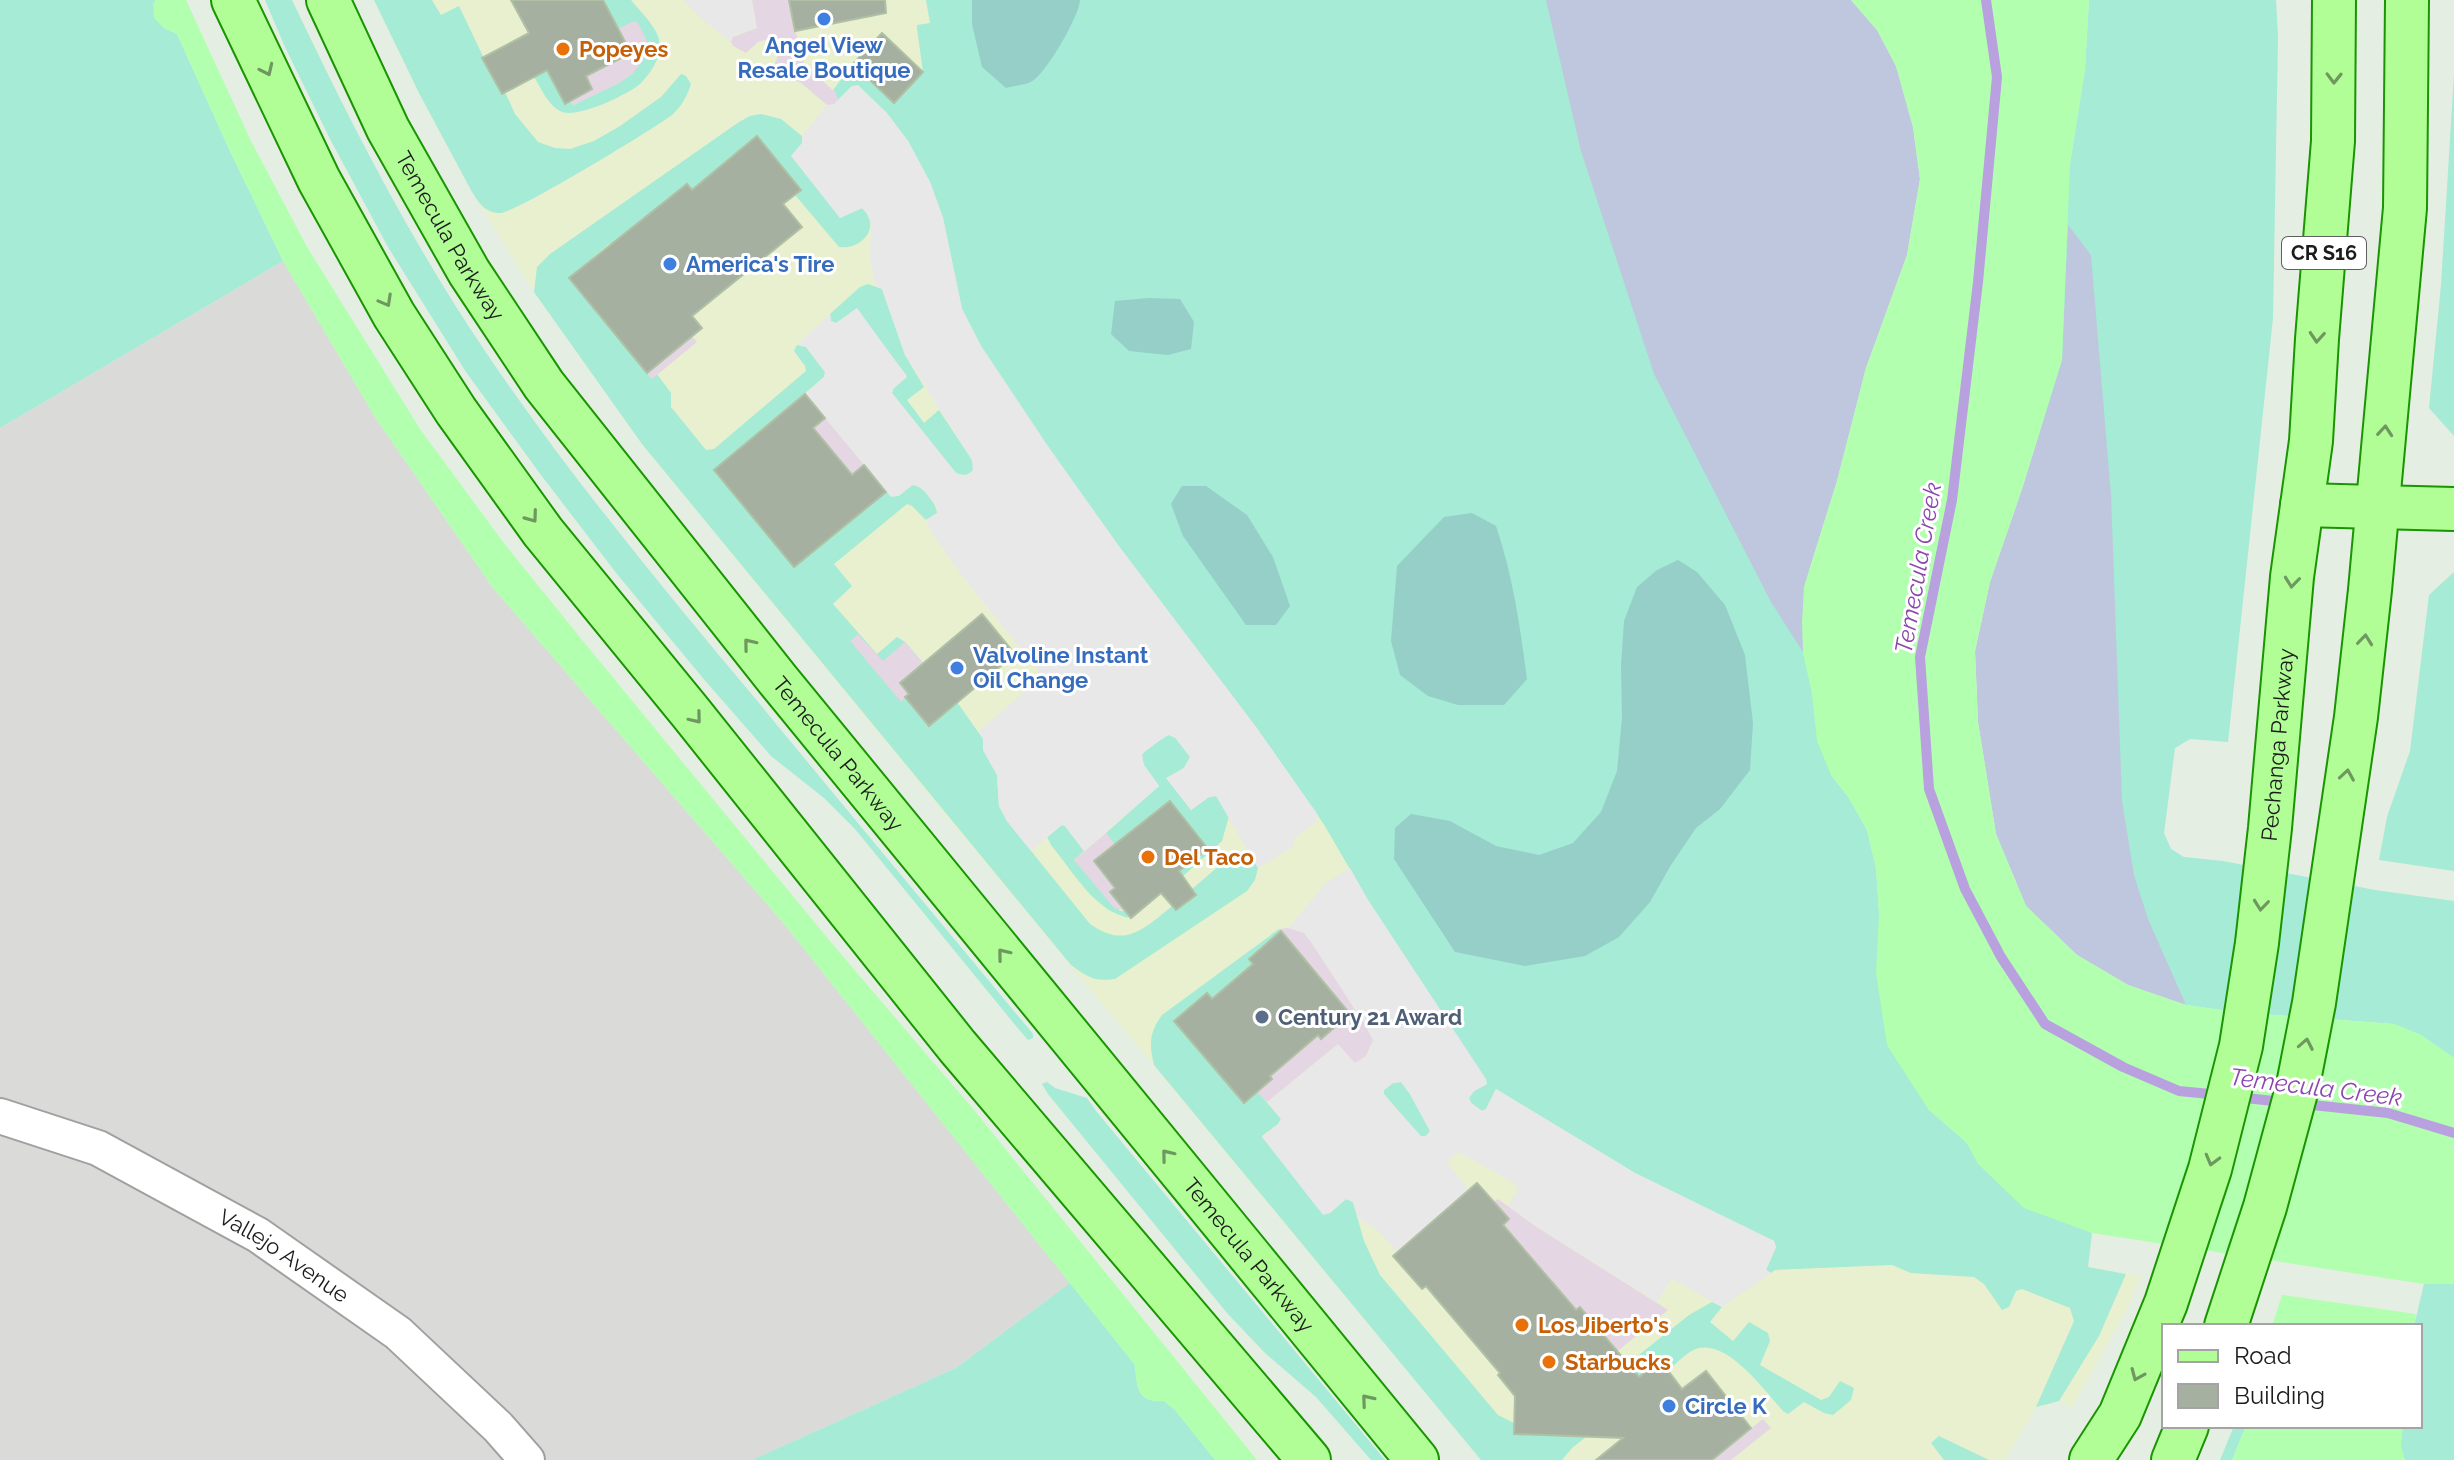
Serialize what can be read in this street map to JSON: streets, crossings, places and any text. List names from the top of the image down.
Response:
{
  "streets": {
    "main road": ["Temecula Parkway", "CR S16", "Pechanga Parkway"],
    "street": ["Vallejo Avenue"]
  },
  "water": ["Temecula Creek"],
  "places": [
    "Angel View Resale Boutique",
    "Popeyes",
    "America's Tire",
    "Valvoline Instant Oil Change",
    "Del Taco",
    "Century 21 Award",
    "Los Jiberto's",
    "Starbucks",
    "Circle K"
  ],
  "legend": ["Road", "Building"]
}
